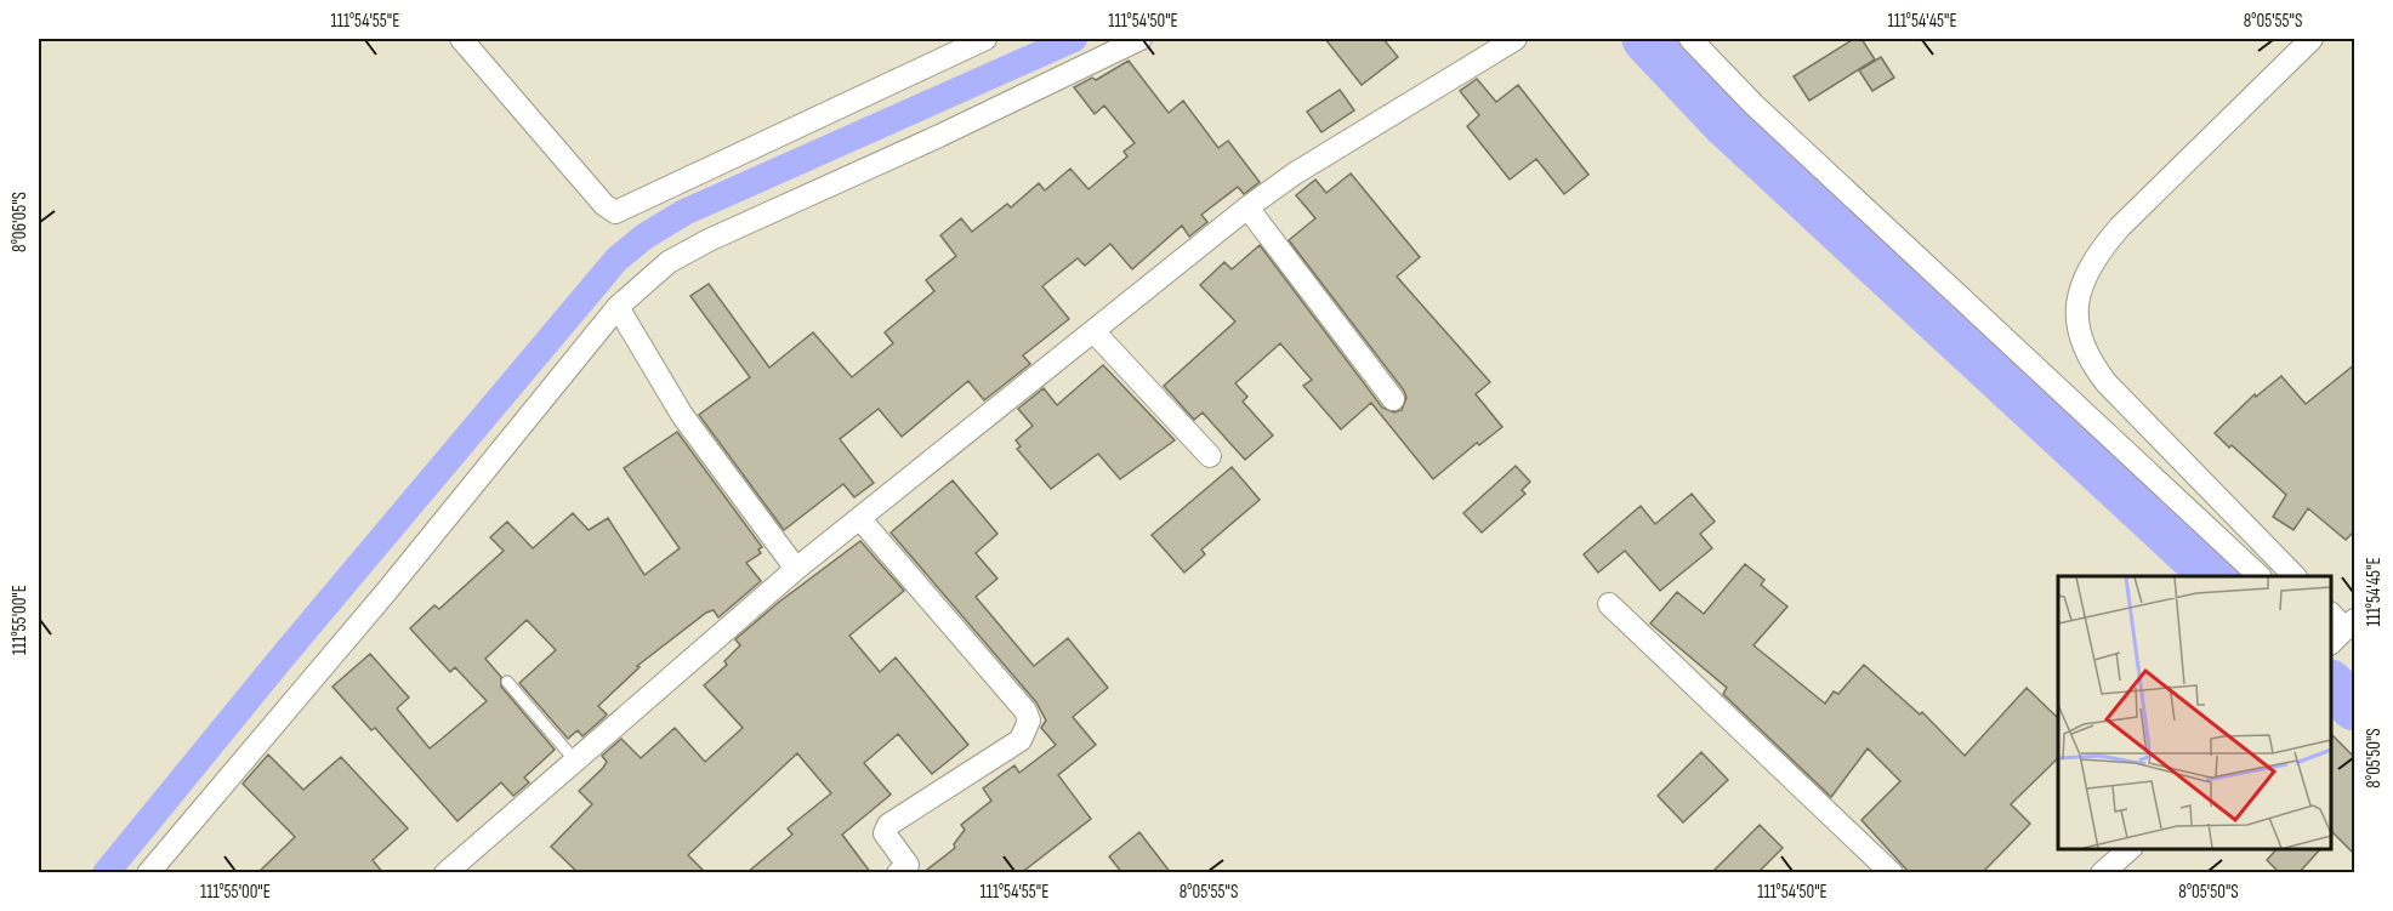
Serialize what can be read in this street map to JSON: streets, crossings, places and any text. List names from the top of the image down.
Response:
{
  "coordinates": [
    "111°54'55\"E",
    "111°54'50\"E",
    "111°54'45\"E",
    "8°05'55\"S",
    "8°06'05\"S",
    "111°55'00\"E",
    "8°05'50\"S"
  ]
}
